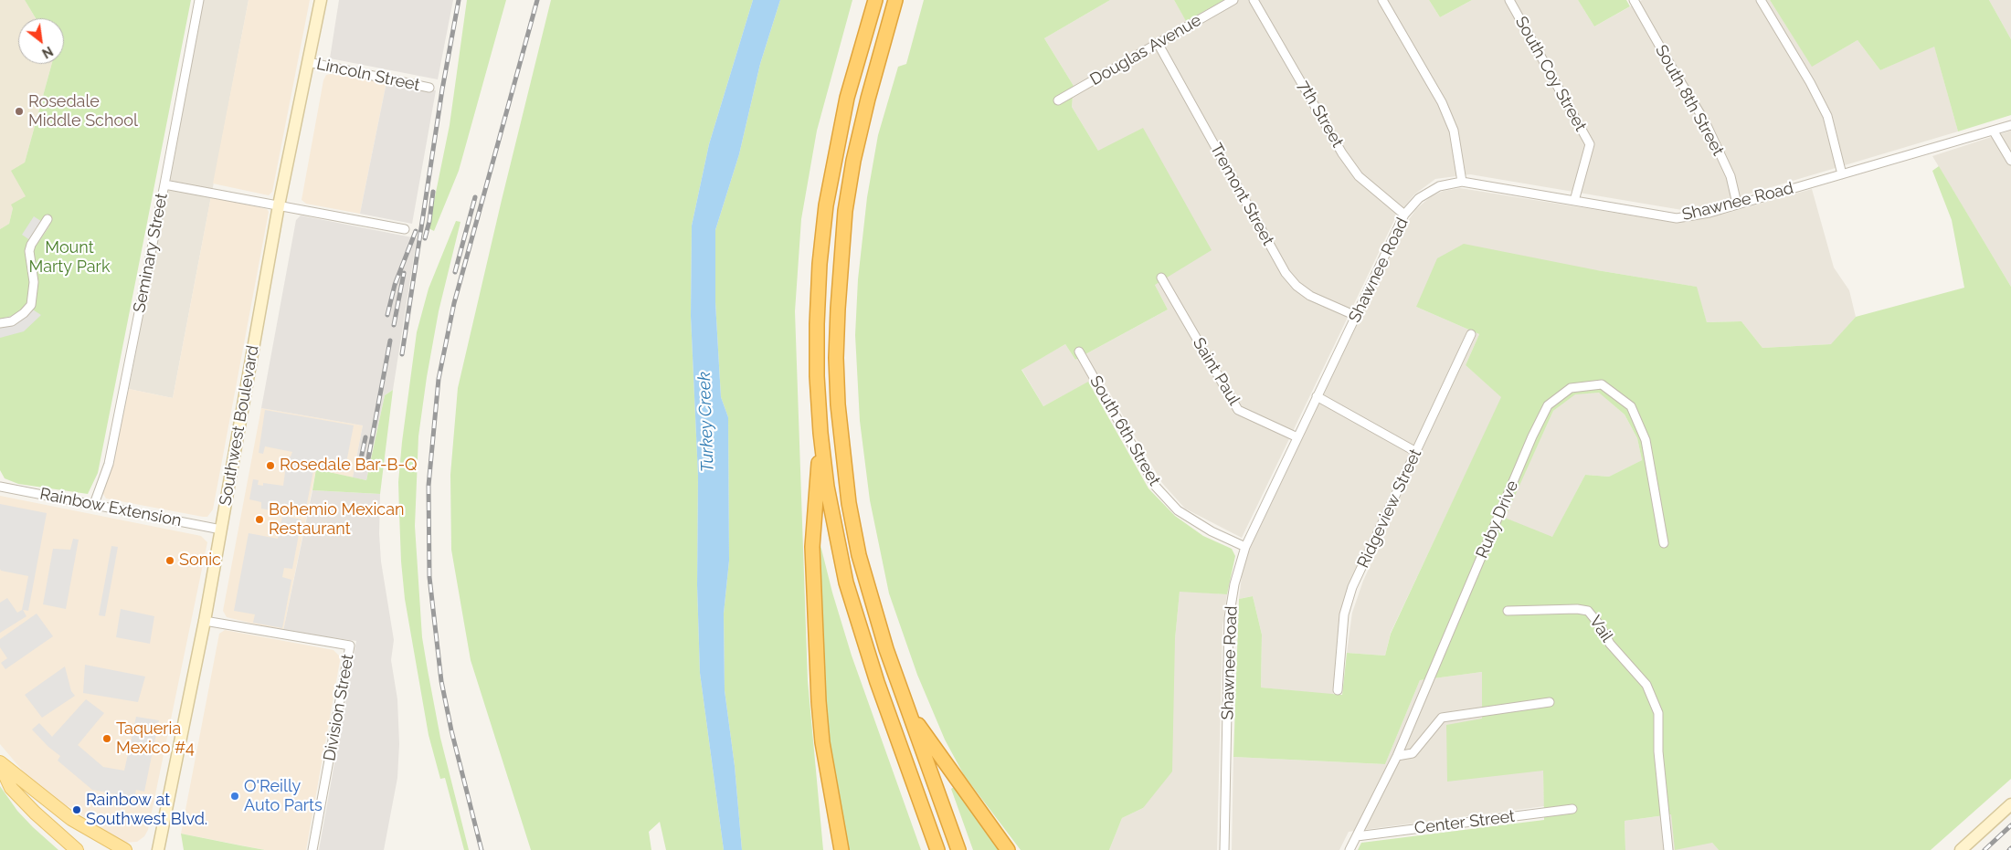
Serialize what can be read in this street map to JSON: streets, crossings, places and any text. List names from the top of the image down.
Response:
{
  "streets": {
    "main road": ["Southwest Boulevard"],
    "street": [
      "Douglas Avenue",
      "South Coy Street",
      "Lincoln Street",
      "South 8th Street",
      "7th Street",
      "Tremont Street",
      "Shawnee Road",
      "Seminary Street",
      "Saint Paul",
      "South 6th Street",
      "Rainbow Extension",
      "Ridgeview Street",
      "Ruby Drive",
      "Vail",
      "Division Street",
      "Center Street"
    ]
  },
  "crossings": [
    ["Douglas Avenue", "Tremont Street"],
    ["South Coy Street", "Shawnee Road"],
    ["Lincoln Street", "Southwest Boulevard"],
    ["South 8th Street", "Shawnee Road"],
    ["7th Street", "Shawnee Road"],
    ["Tremont Street", "Shawnee Road"],
    ["Shawnee Road", "Saint Paul"],
    ["Shawnee Road", "South 6th Street"],
    ["Seminary Street", "Rainbow Extension"],
    ["Southwest Boulevard", "Rainbow Extension"],
    ["Southwest Boulevard", "Division Street"],
    ["Ruby Drive", "Center Street"]
  ],
  "water": ["Turkey Creek"],
  "parks": ["Mount Marty Park"],
  "places": [
    "Rosedale Middle School",
    "Rosedale Bar-B-Q",
    "Bohemio Mexican Restaurant",
    "Sonic",
    "Taqueria Mexico #4",
    "O'Reilly Auto Parts",
    "Rainbow at Southwest Blvd."
  ],
  "north": "bottom right"
}
